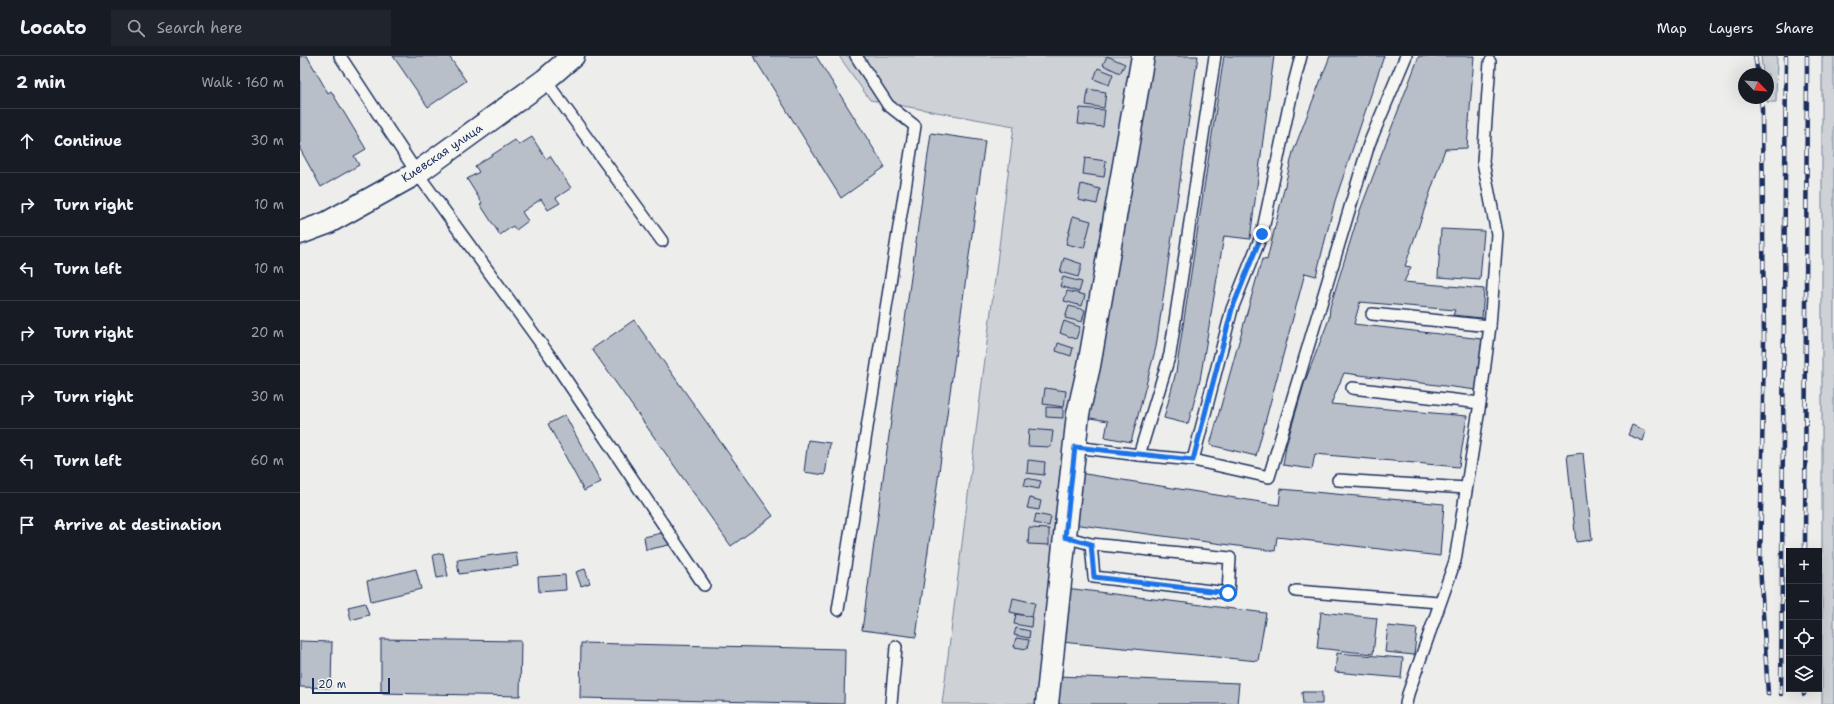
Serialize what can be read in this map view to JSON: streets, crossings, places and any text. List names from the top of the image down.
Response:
{
  "streets": {
    "street": ["Киевская улица"]
  },
  "scale_bar": "20 m",
  "north": "bottom right",
  "page": {
    "header": "Locato",
    "search": "Search here",
    "nav": ["Map", "Layers", "Share"],
    "heading": ["2 min", "Walk · 160 m"],
    "list": [
      ["Continue", "30 m"],
      ["Turn right", "10 m"],
      ["Turn left", "10 m"],
      ["Turn right", "20 m"],
      ["Turn right", "30 m"],
      ["Turn left", "60 m"],
      "Arrive at destination"
    ],
    "map_buttons": ["+", "−"],
    "scale": "20 m"
  }
}
